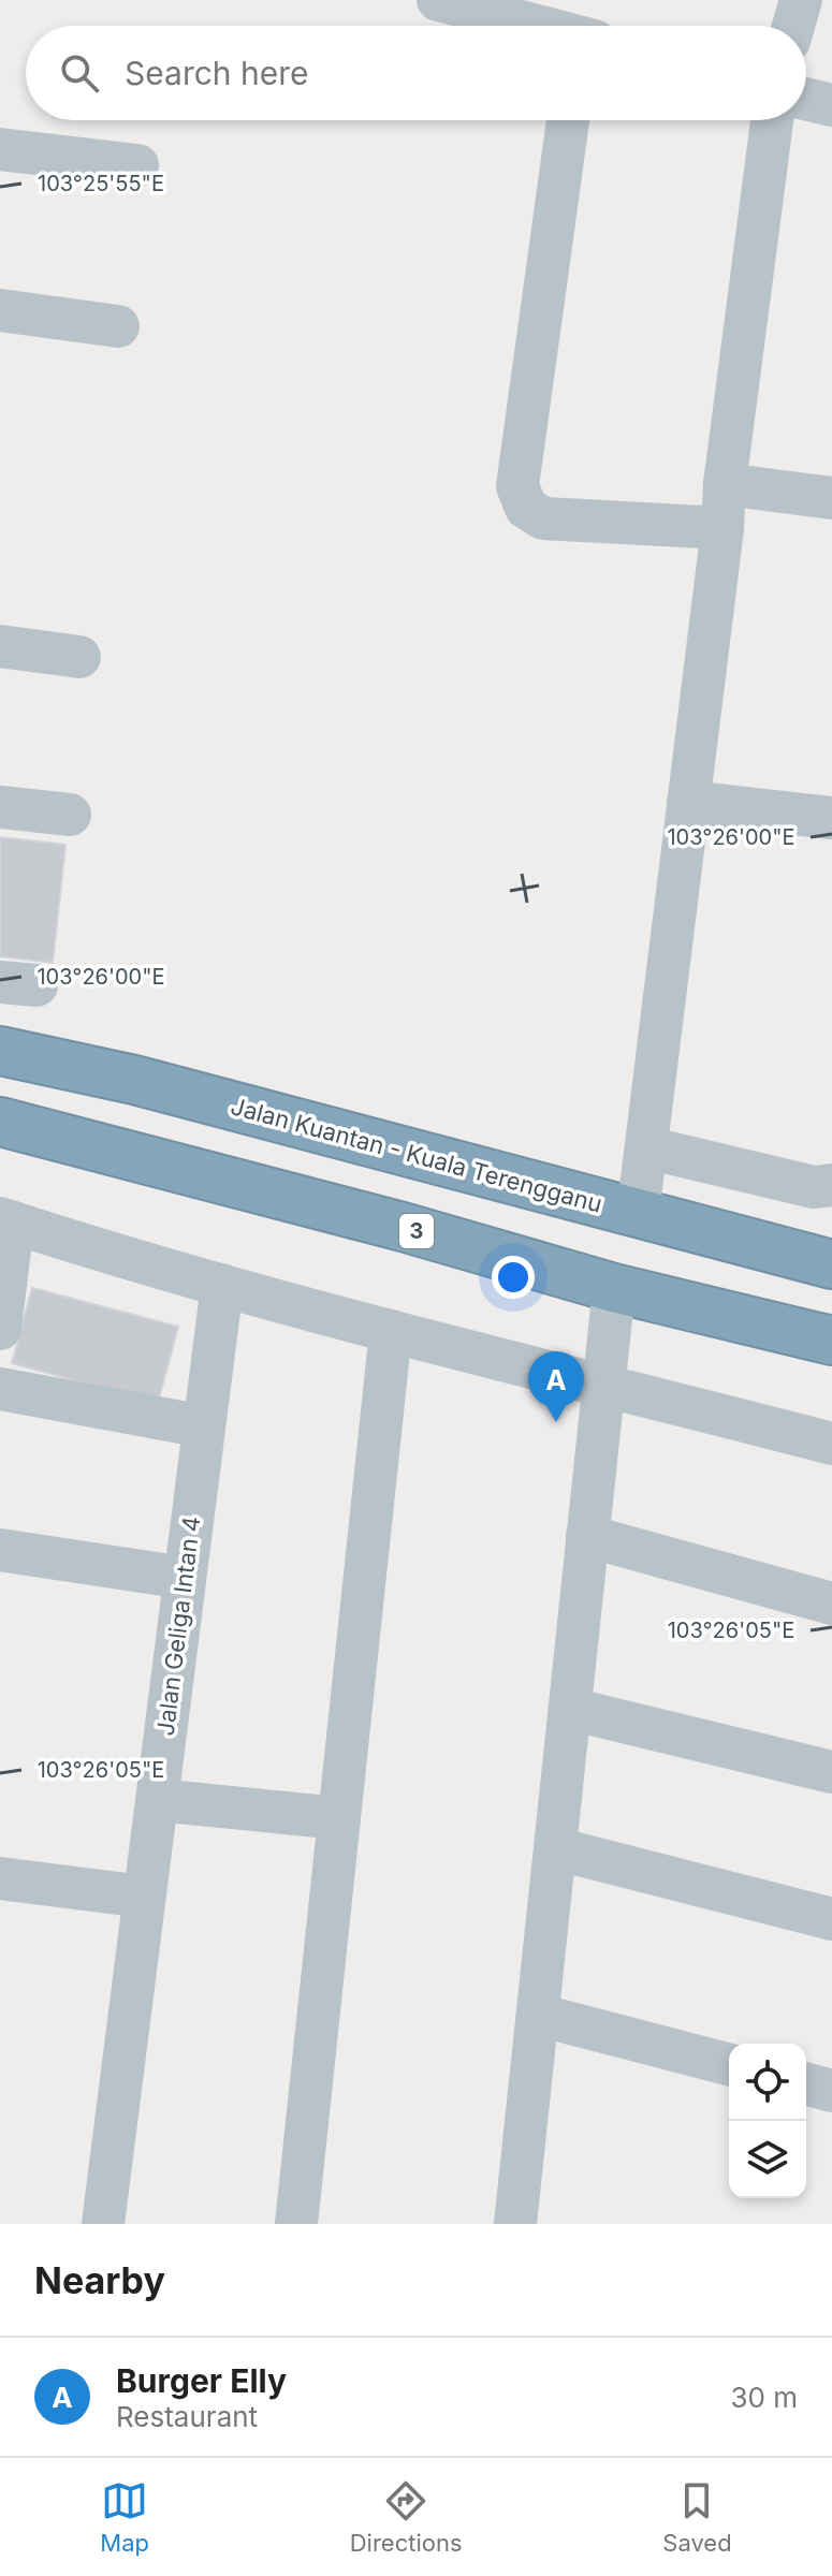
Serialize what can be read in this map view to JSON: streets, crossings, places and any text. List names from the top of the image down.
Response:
{
  "streets": {
    "highway": ["Jalan Kuantan - Kuala Terengganu", "3"],
    "street": ["Jalan Geliga Intan 4"]
  },
  "page": {
    "search": "Search here",
    "pins": "A",
    "heading": "Nearby",
    "list": [
      {
        "mark": "A",
        "name": "Burger Elly",
        "note": "Restaurant",
        "value": "30 m"
      }
    ],
    "nav": ["Map", "Directions", "Saved"]
  },
  "coordinates": ["103°25'55\"E", "103°26'00\"E", "103°26'05\"E"]
}
